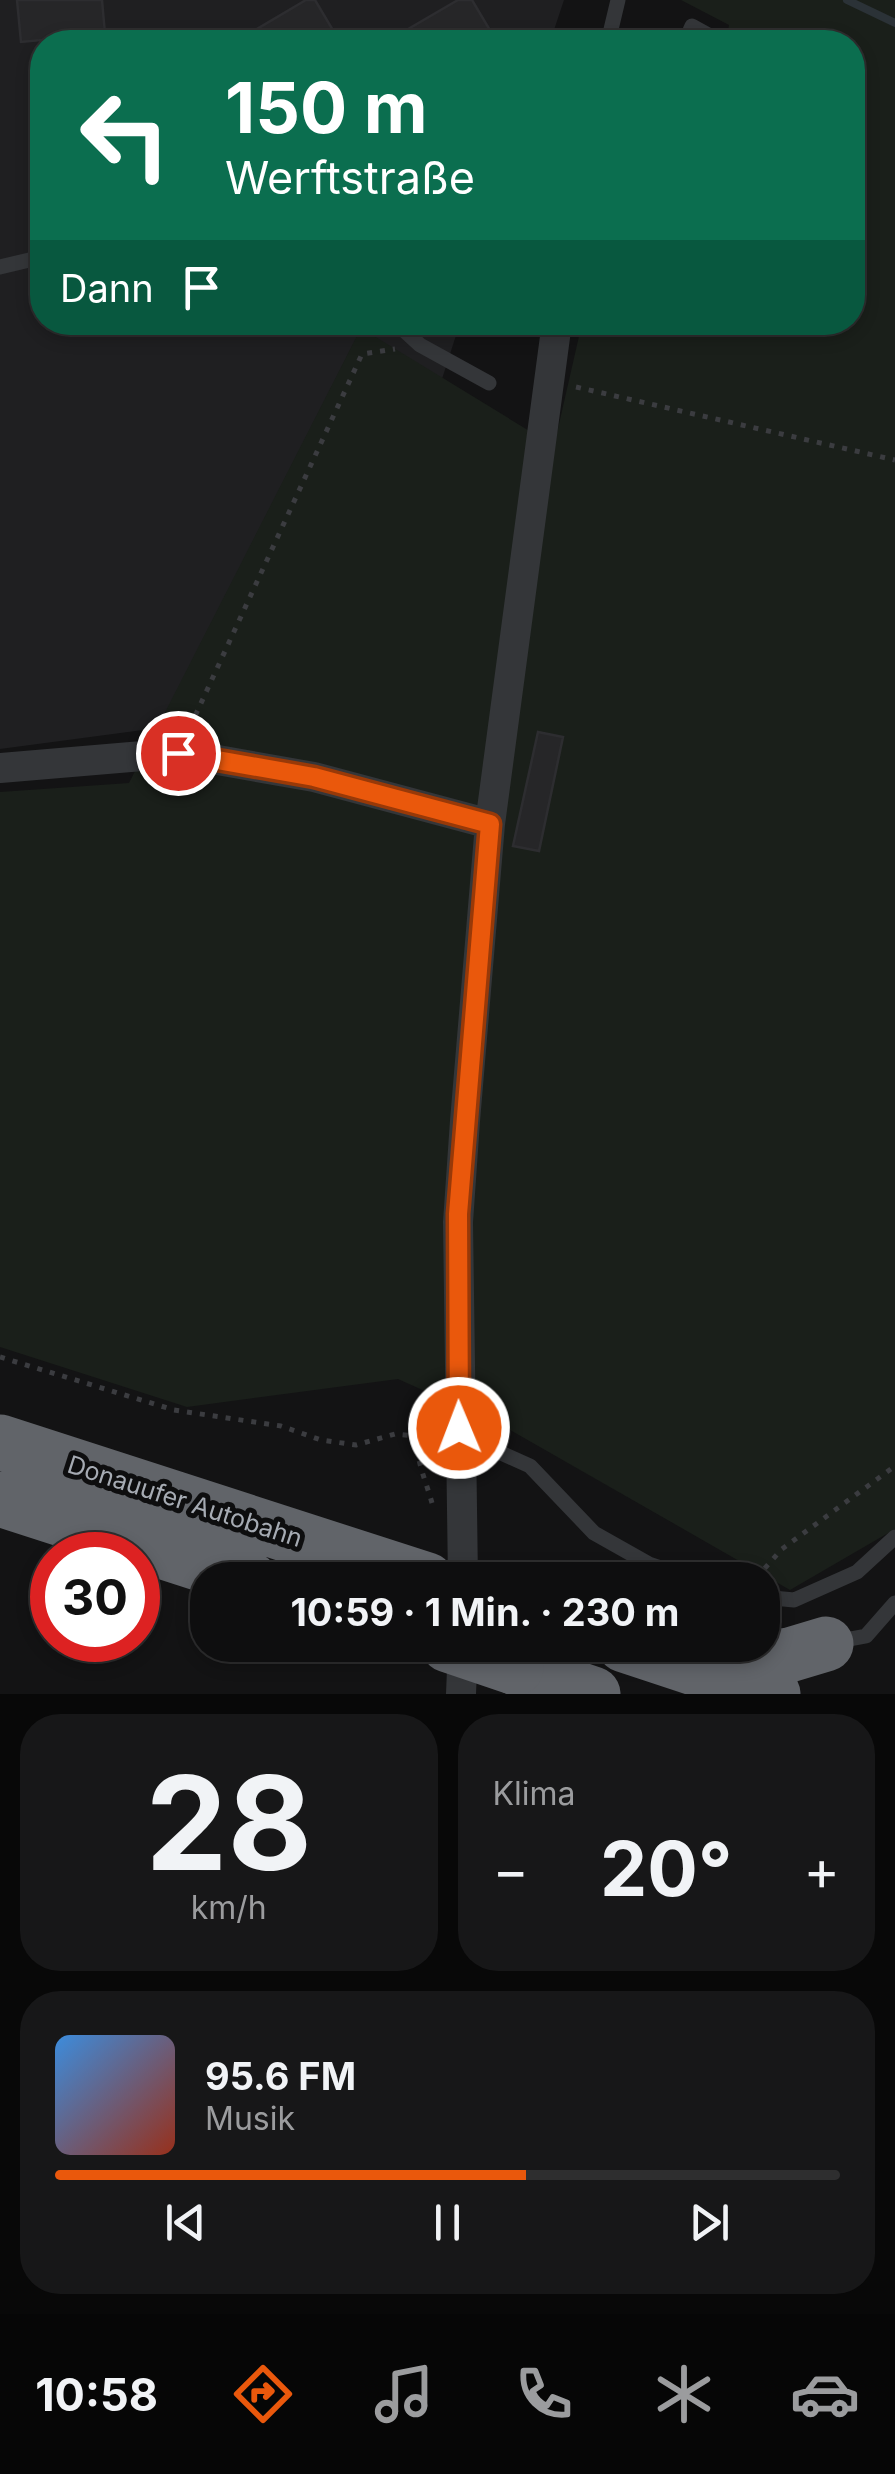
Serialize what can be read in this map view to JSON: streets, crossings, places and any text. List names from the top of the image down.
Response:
{
  "streets": {
    "highway": ["Donauufer Autobahn"]
  },
  "page": {
    "turn": ["150 m", "Werftstraße"],
    "then": "Dann",
    "limit": "30",
    "trip": "10:59 · 1 Min. · 230 m",
    "tile": [
      ["28", "km/h"],
      "Klima"
    ],
    "heat": ["−", "20°", "+"],
    "song": ["95.6 FM", "Musik"],
    "tabs": "10:58"
  }
}
